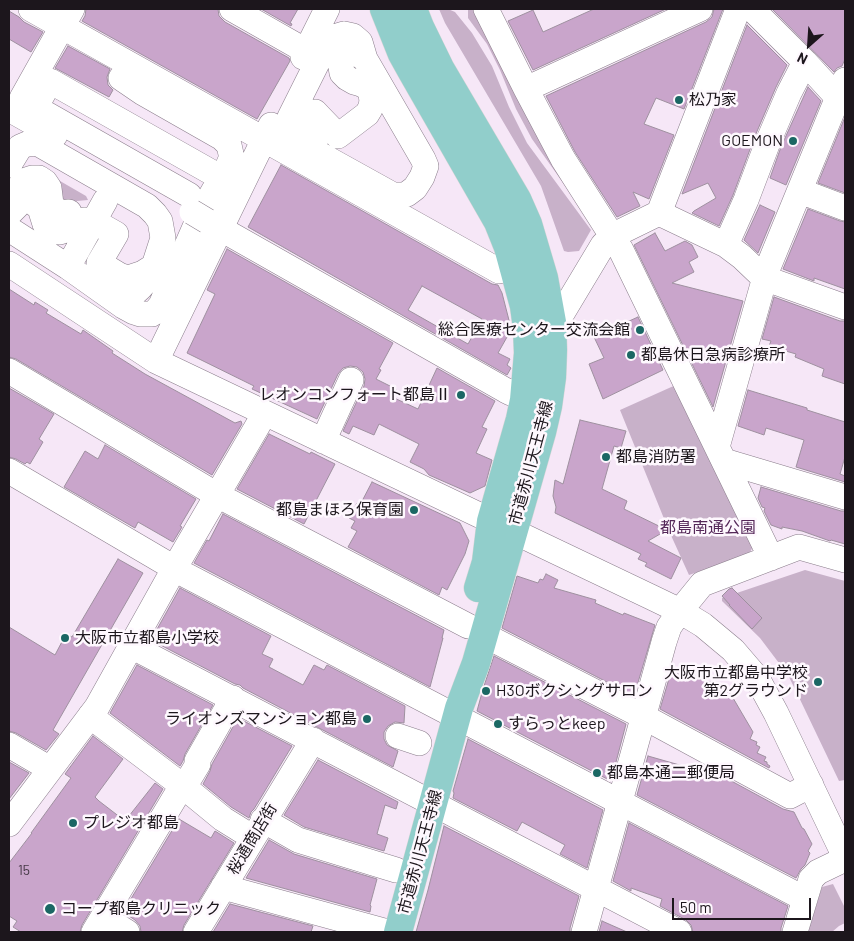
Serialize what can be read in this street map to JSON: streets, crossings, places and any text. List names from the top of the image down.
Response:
{
  "streets": {
    "main road": ["市道赤川天王寺線"],
    "street": ["桜通商店街"]
  },
  "parks": ["都島南通公園"],
  "places": [
    "松乃家",
    "GOEMON",
    "総合医療センター交流会館",
    "都島休日急病診療所",
    "レオンコンフォート都島Ⅱ",
    "都島消防署",
    "都島まほろ保育園",
    "大阪市立都島小学校",
    "大阪市立都島中学校 第2グラウンド",
    "H3Oボクシングサロン",
    "ライオンズマンション都島",
    "すらっとkeep",
    "都島本通二郵便局",
    "プレジオ都島",
    "コープ都島クリニック"
  ],
  "house_numbers": ["15"],
  "scale_bar": "50 m",
  "north": "bottom left"
}
